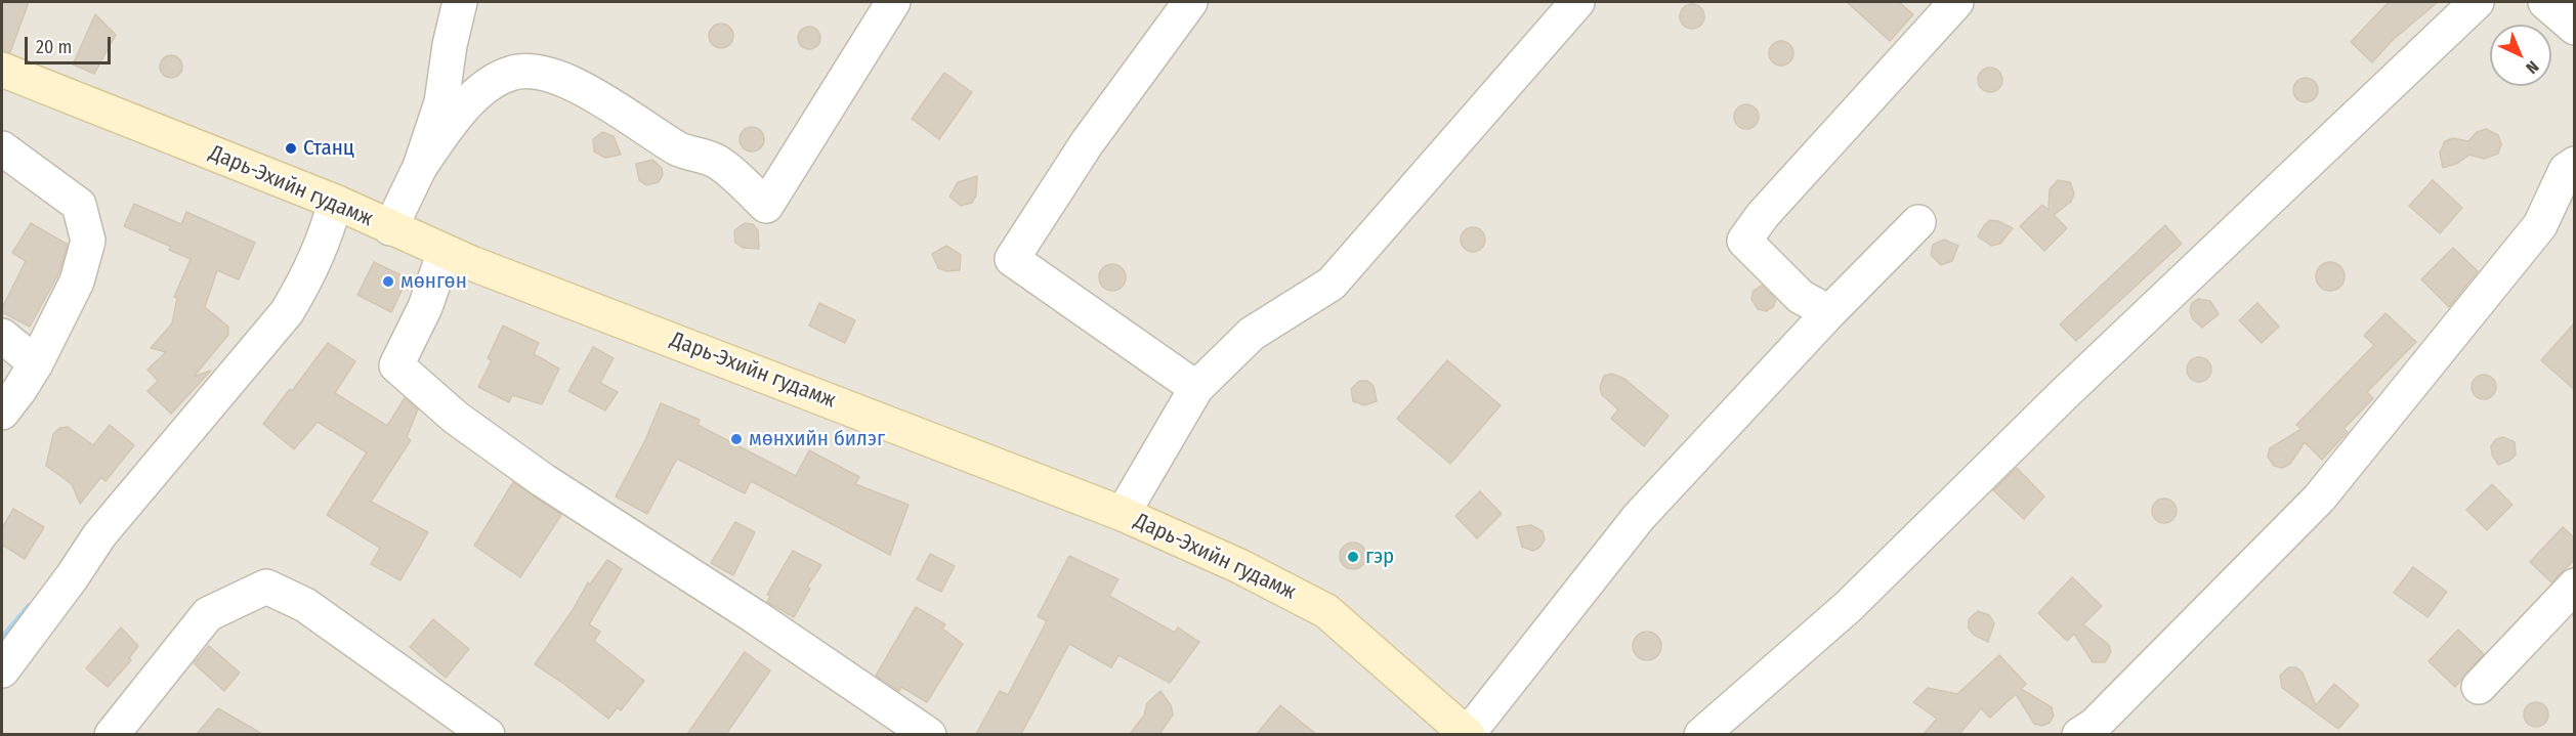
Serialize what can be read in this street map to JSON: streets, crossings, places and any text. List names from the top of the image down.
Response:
{
  "streets": {
    "main road": ["Дарь-Эхийн гудамж"]
  },
  "places": [
    "Станц",
    "мөнгөн",
    "мөнхийн билэг",
    "гэр"
  ],
  "scale_bar": "20 m",
  "north": "bottom right"
}
